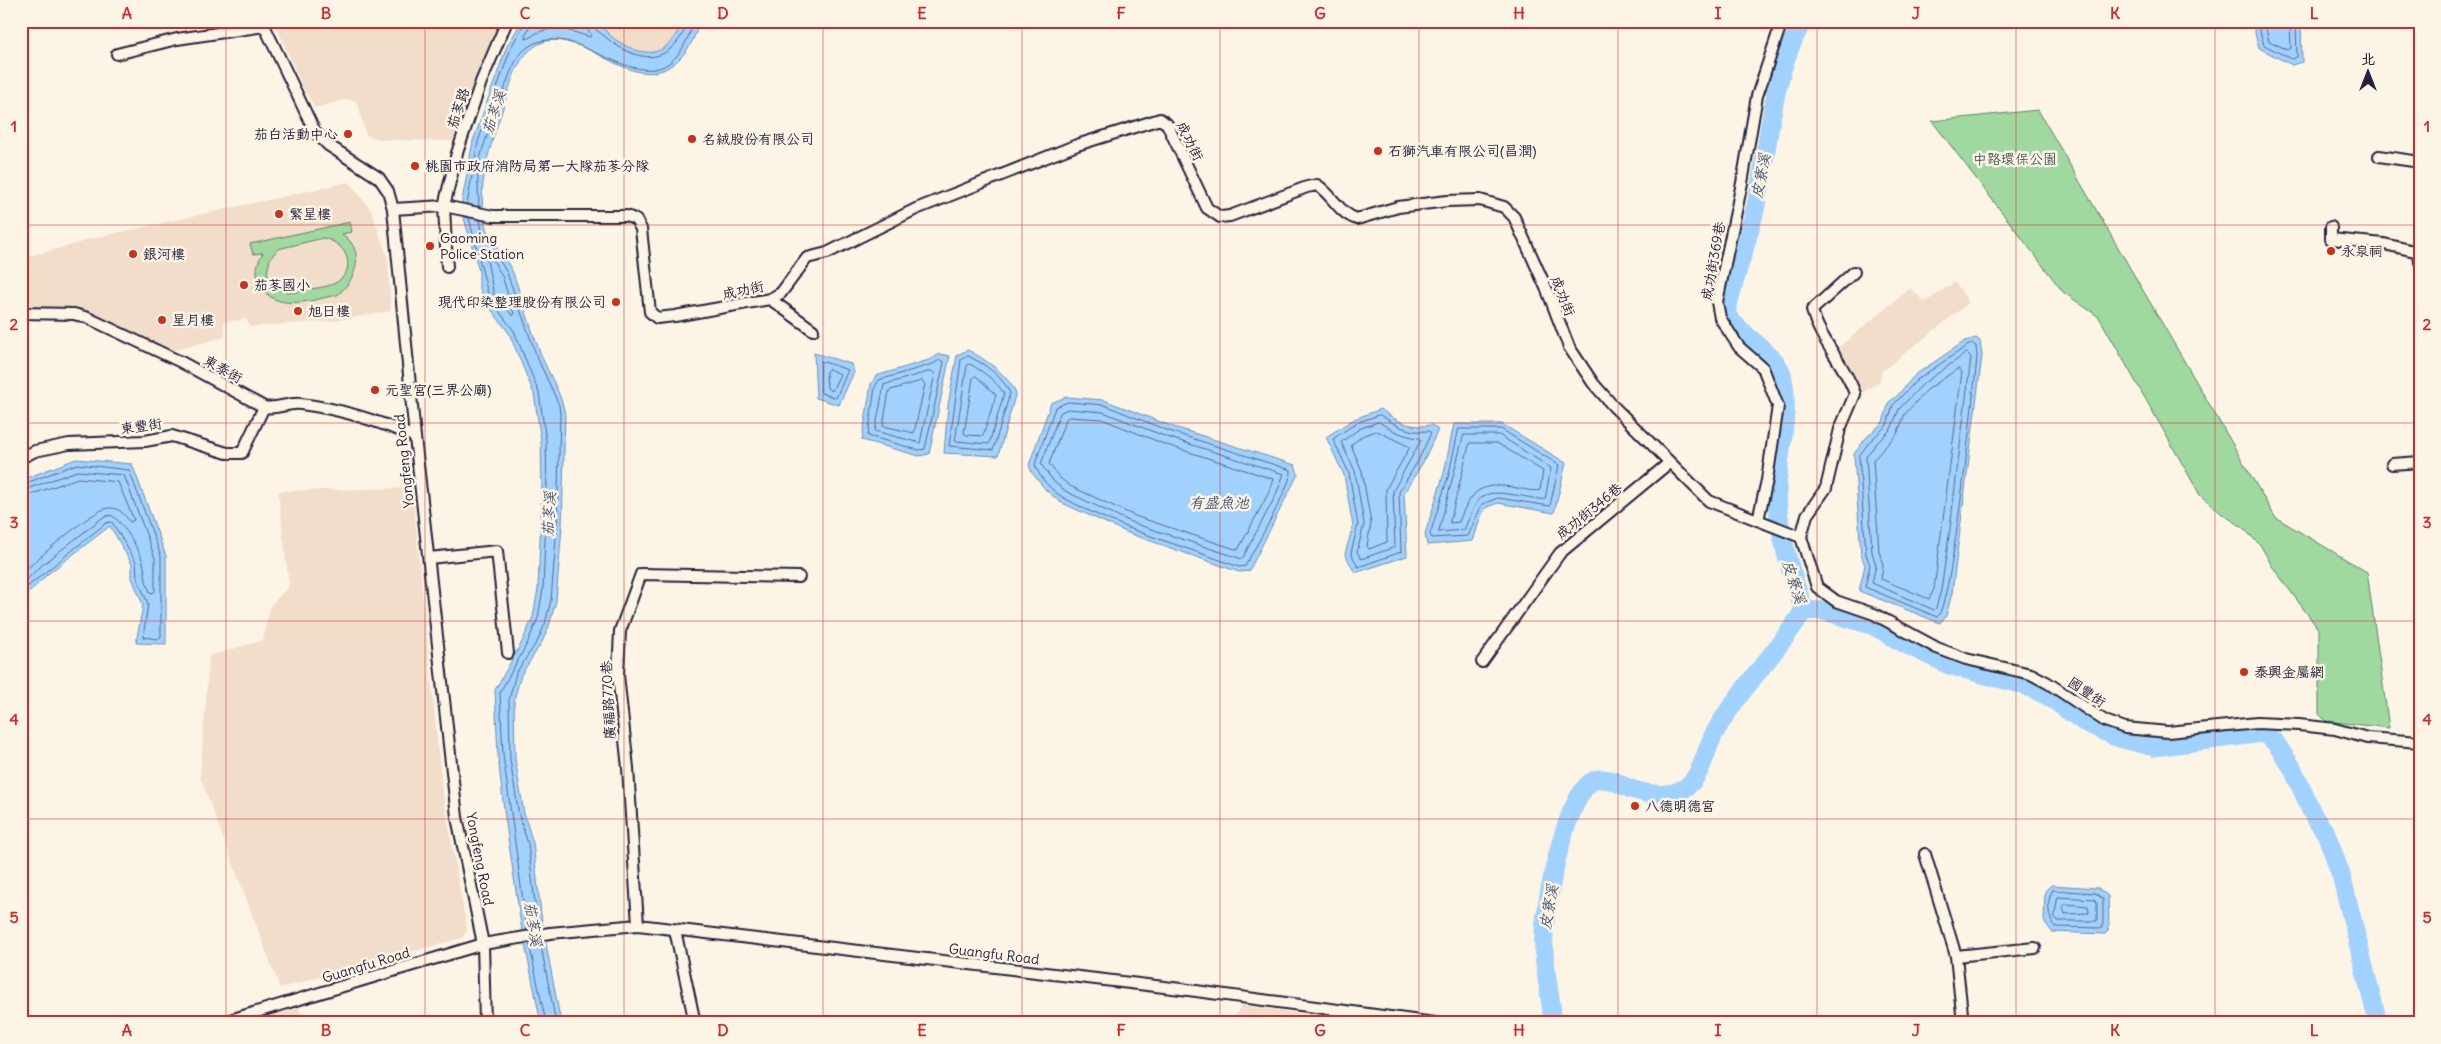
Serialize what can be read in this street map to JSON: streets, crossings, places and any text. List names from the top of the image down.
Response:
{
  "streets": {
    "street": [
      "茄苳路",
      "成功街",
      "成功街369巷",
      "東泰街",
      "東豐街",
      "Yongfeng Road",
      "成功街346巷",
      "國豐街",
      "廣福路770巷",
      "Guangfu Road"
    ]
  },
  "crossings": [
    ["茄苳路", "成功街"],
    ["成功街", "成功街369巷"],
    ["成功街", "成功街346巷"],
    ["成功街", "國豐街"],
    ["東泰街", "東豐街"],
    ["Yongfeng Road", "Guangfu Road"],
    ["廣福路770巷", "Guangfu Road"]
  ],
  "water": ["茄苳溪", "皮寮溪", "有盛魚池"],
  "parks": ["中路環保公園"],
  "places": [
    "茄白活動中心",
    "名絨股份有限公司",
    "石獅汽車有限公司(昌潤)",
    "桃園市政府消防局第一大隊茄苳分隊",
    "繁星樓",
    "Gaoming Police Station",
    "永泉祠",
    "銀河樓",
    "茄苳國小",
    "現代印染整理股份有限公司",
    "旭日樓",
    "星月樓",
    "元聖宮(三界公廟)",
    "泰興金屬網",
    "八德明德宮"
  ],
  "north": "top",
  "grid": {
    "columns": [
      "A",
      "B",
      "C",
      "D",
      "E",
      "F",
      "G",
      "H",
      "I",
      "J",
      "K",
      "L"
    ],
    "rows": [
      "1",
      "2",
      "3",
      "4",
      "5"
    ]
  }
}
